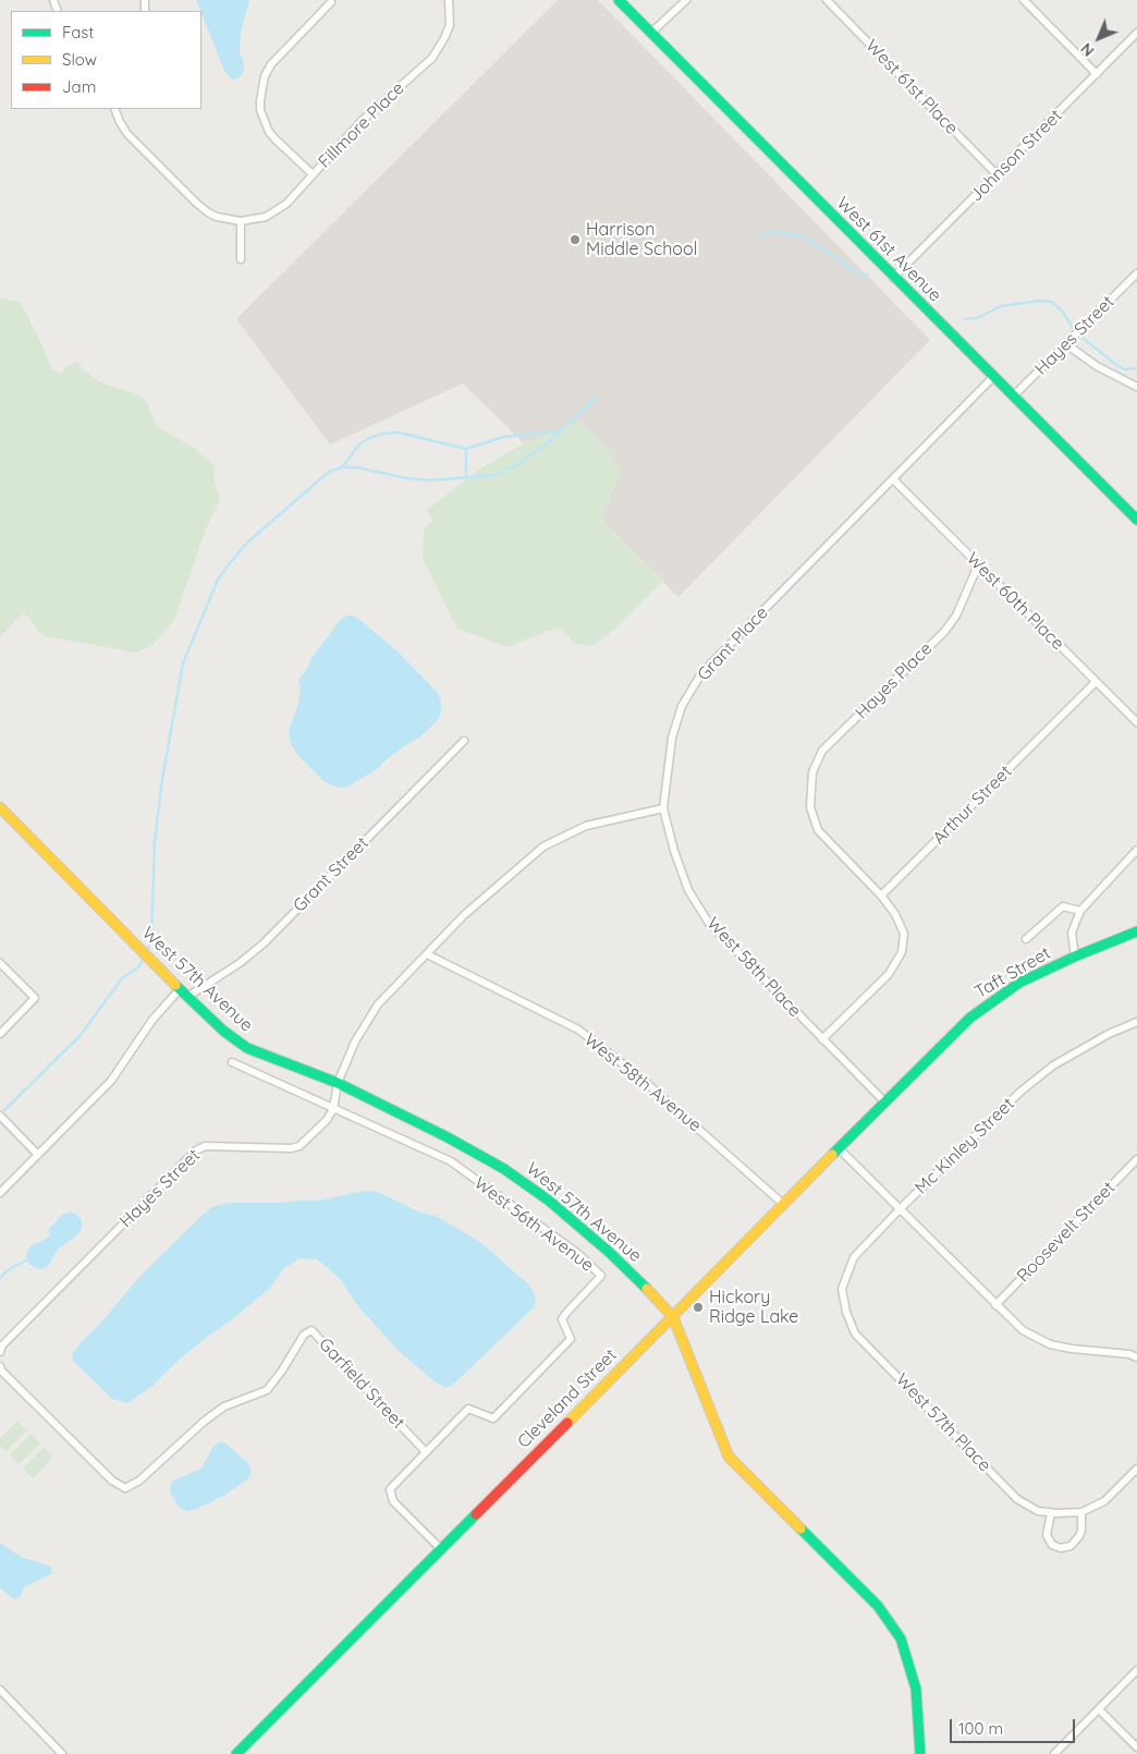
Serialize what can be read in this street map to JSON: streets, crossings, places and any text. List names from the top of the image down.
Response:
{
  "streets": {
    "main road": [
      "West 61st Avenue",
      "Taft Street",
      "West 57th Avenue",
      "Cleveland Street"
    ],
    "street": [
      "West 61st Place",
      "Fillmore Place",
      "Johnson Street",
      "Hayes Street",
      "West 60th Place",
      "Grant Place",
      "Hayes Place",
      "Arthur Street",
      "Grant Street",
      "West 58th Place",
      "West 58th Avenue",
      "Mc Kinley Street",
      "West 56th Avenue",
      "Roosevelt Street",
      "Garfield Street",
      "West 57th Place"
    ]
  },
  "crossings": [
    ["West 61st Place", "Johnson Street"],
    ["Johnson Street", "West 61st Avenue"],
    ["West 61st Avenue", "Hayes Street"],
    ["West 61st Avenue", "Grant Place"],
    ["Hayes Street", "West 57th Avenue"],
    ["Hayes Street", "West 58th Avenue"],
    ["Hayes Street", "West 56th Avenue"],
    ["West 60th Place", "Grant Place"],
    ["West 60th Place", "Hayes Place"],
    ["West 60th Place", "Arthur Street"],
    ["Grant Place", "West 58th Place"],
    ["Hayes Place", "Arthur Street"],
    ["Grant Street", "West 57th Avenue"],
    ["West 58th Place", "Cleveland Street"],
    ["Taft Street", "Cleveland Street"],
    ["West 57th Avenue", "Cleveland Street"],
    ["West 58th Avenue", "Cleveland Street"],
    ["Mc Kinley Street", "West 57th Place"],
    ["West 56th Avenue", "Garfield Street"]
  ],
  "places": ["Harrison Middle School", "Hickory Ridge Lake"],
  "legend": ["Fast", "Slow", "Jam"],
  "scale_bar": "100 m",
  "north": "bottom left"
}
